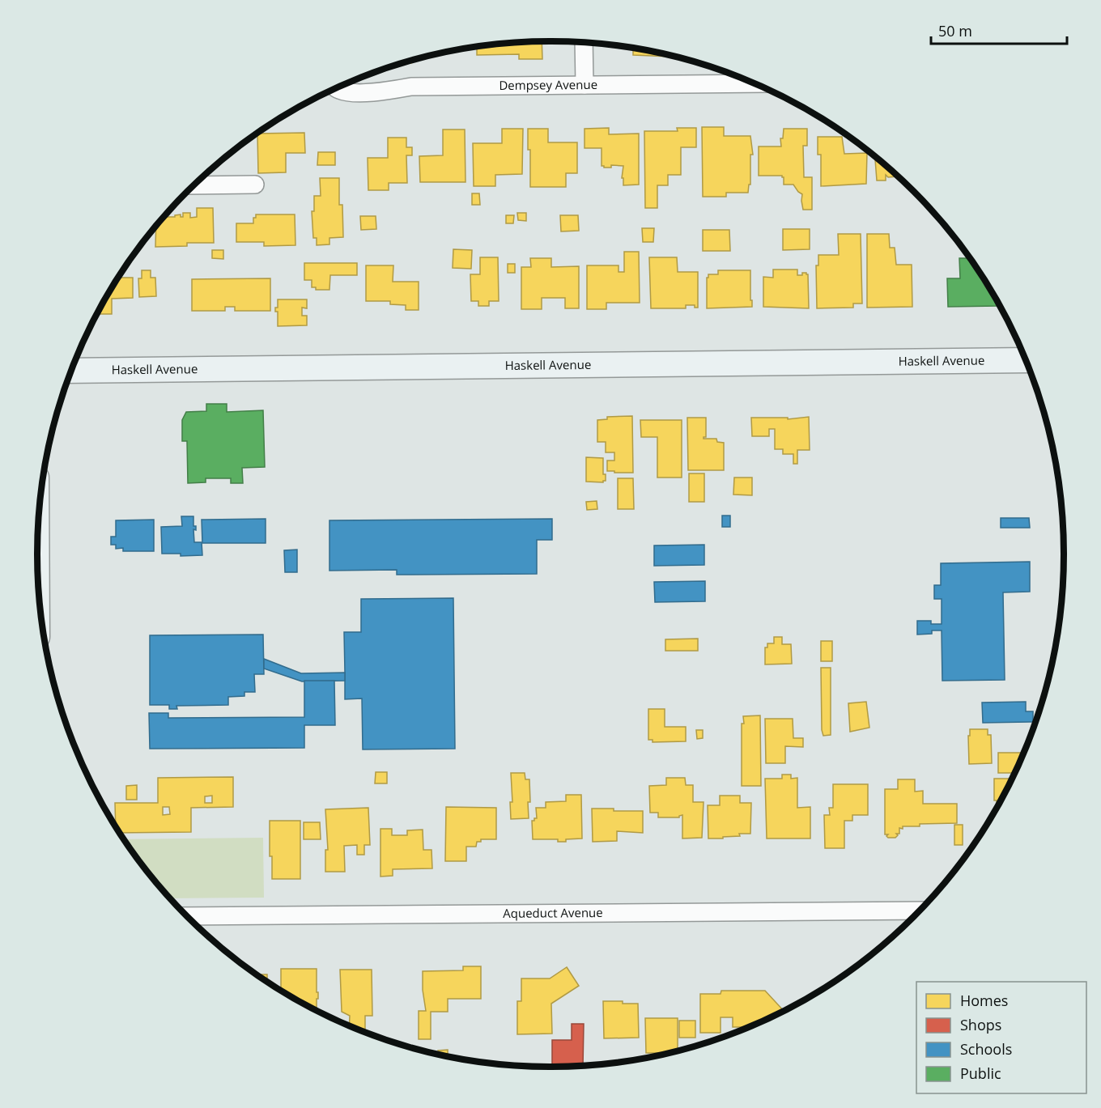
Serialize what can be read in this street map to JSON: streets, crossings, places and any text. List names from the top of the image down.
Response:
{
  "streets": {
    "main road": ["Haskell Avenue"],
    "street": ["Dempsey Avenue", "Aqueduct Avenue"]
  },
  "legend": [
    "Homes",
    "Shops",
    "Schools",
    "Public"
  ],
  "scale_bar": "50 m"
}
